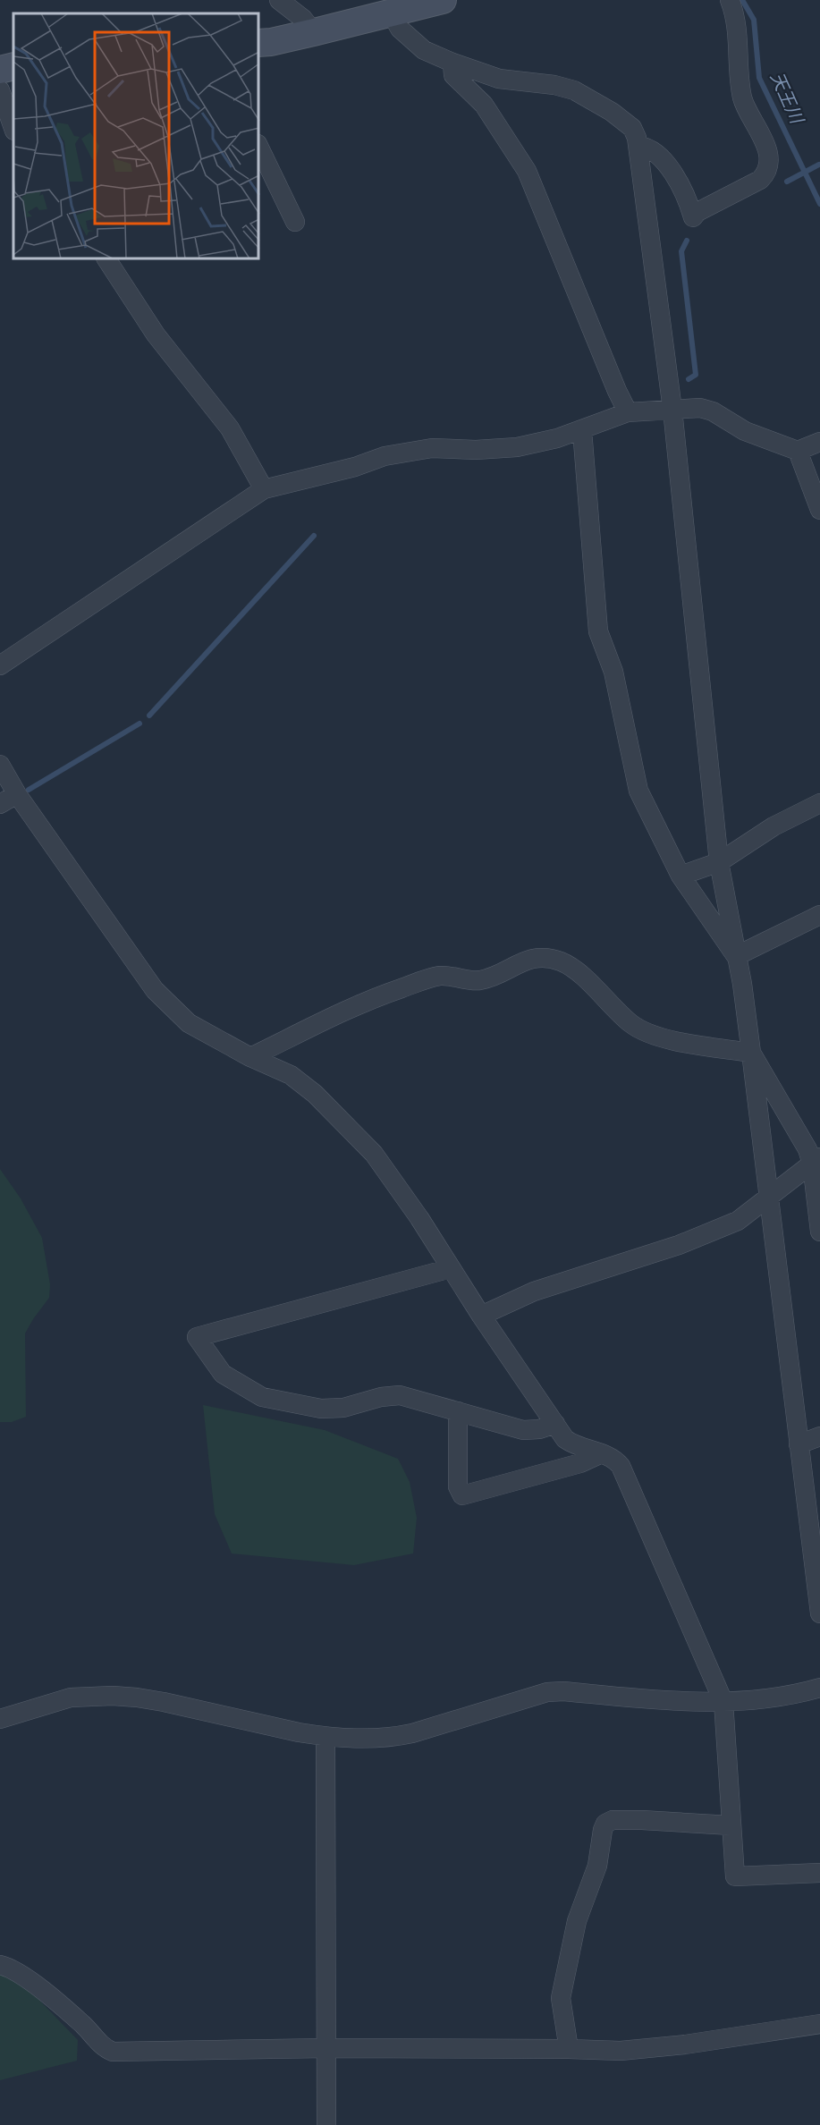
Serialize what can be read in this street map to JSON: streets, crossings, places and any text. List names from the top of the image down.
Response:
{
  "water": ["天王川"]
}
